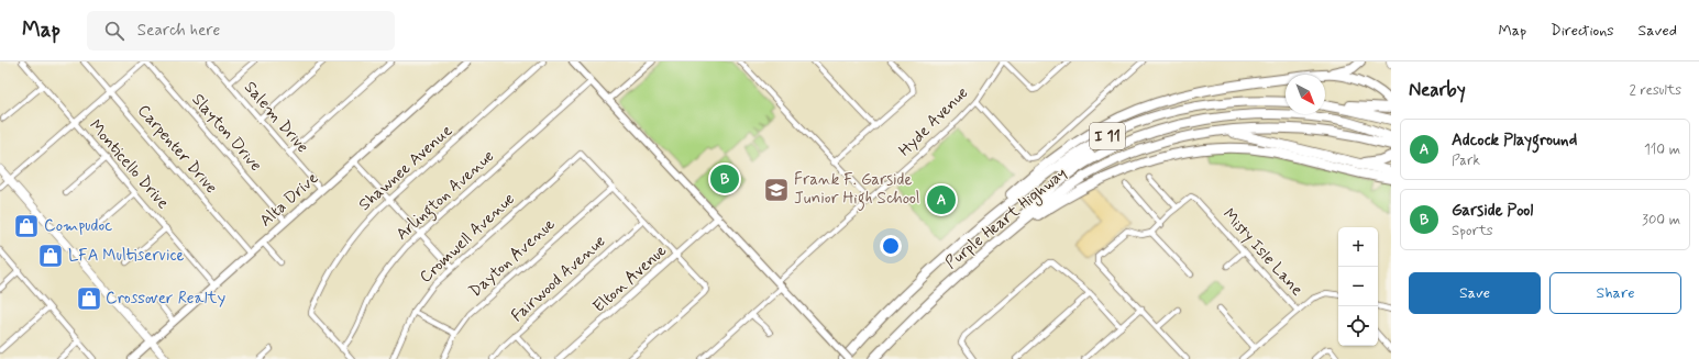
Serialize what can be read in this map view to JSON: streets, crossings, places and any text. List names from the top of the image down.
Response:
{
  "streets": {
    "highway": ["I 11", "Purple Heart Highway"],
    "main road": ["Alta Drive"],
    "street": [
      "Salem Drive",
      "Hyde Avenue",
      "Slayton Drive",
      "Carpenter Drive",
      "Monticello Drive",
      "Shawnee Avenue",
      "Arlington Avenue",
      "Cromwell Avenue",
      "Misty Isle Lane",
      "Dayton Avenue",
      "Fairwood Avenue",
      "Elton Avenue"
    ]
  },
  "crossings": [
    ["Salem Drive", "Alta Drive"],
    ["Slayton Drive", "Alta Drive"],
    ["Carpenter Drive", "Alta Drive"],
    ["Monticello Drive", "Alta Drive"],
    ["Shawnee Avenue", "Arlington Avenue"],
    ["Cromwell Avenue", "Dayton Avenue"]
  ],
  "places": {
    "school or university": ["Frank F. Garside Junior High School"],
    "shop": ["Compudoc", "LFA Multiservice", "Crossover Realty"]
  },
  "north": "bottom right",
  "page": {
    "header": "Map",
    "search": "Search here",
    "nav": ["Map", "Directions", "Saved"],
    "heading": ["Nearby", "2 results"],
    "list": [
      {
        "mark": "A",
        "name": "Adcock Playground",
        "note": "Park",
        "value": "110 m"
      },
      {
        "mark": "B",
        "name": "Garside Pool",
        "note": "Sports",
        "value": "300 m"
      }
    ],
    "pins": ["B", "A"],
    "map_buttons": ["+", "−"],
    "buttons": ["Save", "Share"]
  }
}
